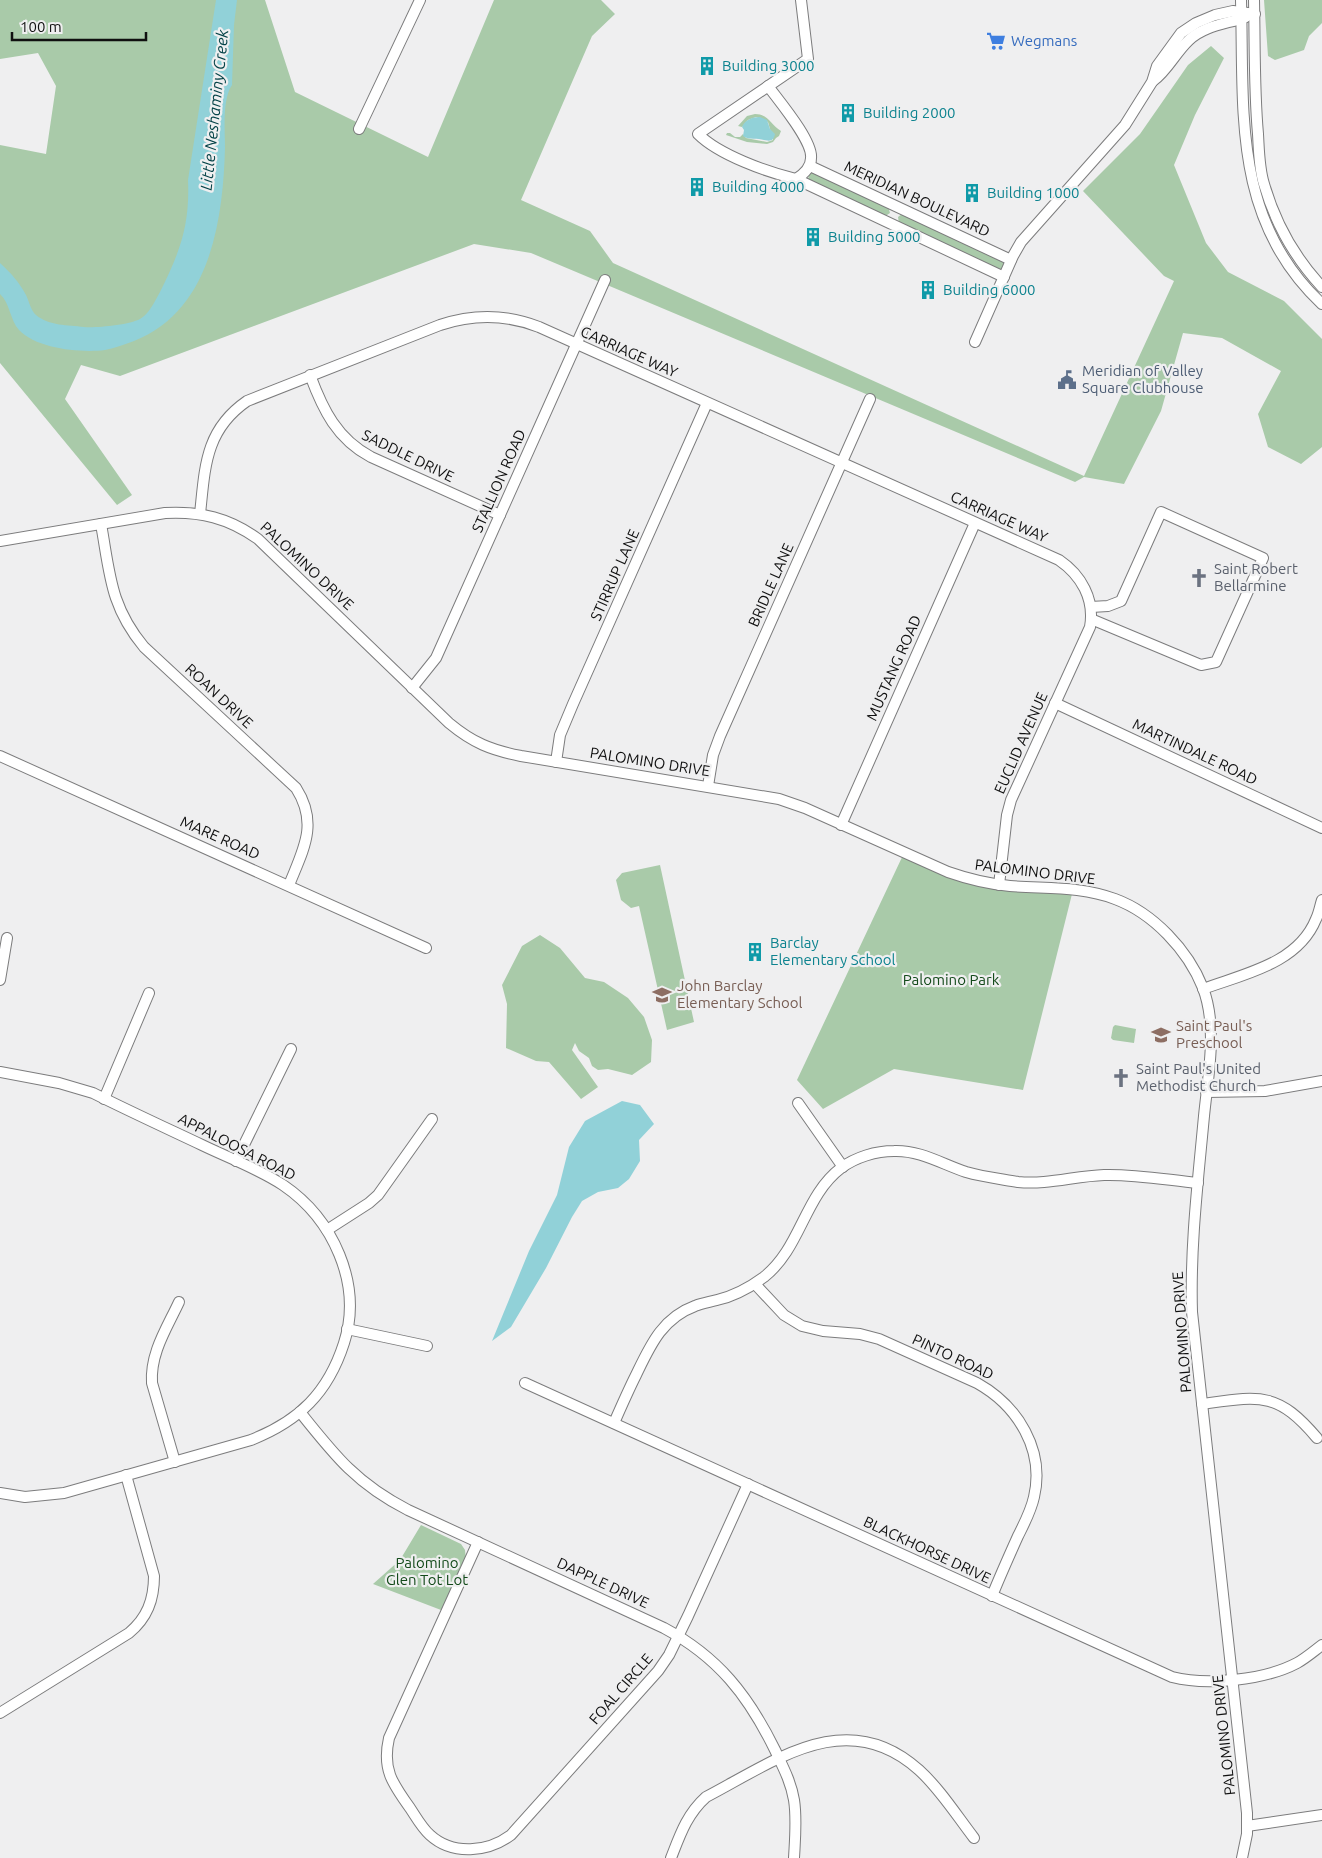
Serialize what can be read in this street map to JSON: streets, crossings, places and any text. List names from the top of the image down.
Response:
{
  "streets": {
    "street": [
      "MERIDIAN BOULEVARD",
      "CARRIAGE WAY",
      "SADDLE DRIVE",
      "STALLION ROAD",
      "PALOMINO DRIVE",
      "STIRRUP LANE",
      "BRIDLE LANE",
      "MUSTANG ROAD",
      "ROAN DRIVE",
      "EUCLID AVENUE",
      "MARTINDALE ROAD",
      "MARE ROAD",
      "APPALOOSA ROAD",
      "PINTO ROAD",
      "BLACKHORSE DRIVE",
      "DAPPLE DRIVE",
      "FOAL CIRCLE"
    ]
  },
  "crossings": [
    ["CARRIAGE WAY", "SADDLE DRIVE"],
    ["CARRIAGE WAY", "STALLION ROAD"],
    ["CARRIAGE WAY", "PALOMINO DRIVE"],
    ["CARRIAGE WAY", "STIRRUP LANE"],
    ["CARRIAGE WAY", "BRIDLE LANE"],
    ["CARRIAGE WAY", "MUSTANG ROAD"],
    ["CARRIAGE WAY", "EUCLID AVENUE"],
    ["SADDLE DRIVE", "STALLION ROAD"],
    ["STALLION ROAD", "PALOMINO DRIVE"],
    ["PALOMINO DRIVE", "STIRRUP LANE"],
    ["PALOMINO DRIVE", "BRIDLE LANE"],
    ["PALOMINO DRIVE", "MUSTANG ROAD"],
    ["PALOMINO DRIVE", "ROAN DRIVE"],
    ["PALOMINO DRIVE", "EUCLID AVENUE"],
    ["PALOMINO DRIVE", "BLACKHORSE DRIVE"],
    ["ROAN DRIVE", "MARE ROAD"],
    ["EUCLID AVENUE", "MARTINDALE ROAD"],
    ["APPALOOSA ROAD", "DAPPLE DRIVE"],
    ["PINTO ROAD", "BLACKHORSE DRIVE"],
    ["BLACKHORSE DRIVE", "FOAL CIRCLE"],
    ["DAPPLE DRIVE", "FOAL CIRCLE"]
  ],
  "water": ["Little Neshaminy Creek"],
  "parks": ["Palomino Park", "Palomino Glen Tot Lot"],
  "places": {
    "supermarket": ["Wegmans"],
    "building": [
      "Building 3000",
      "Building 2000",
      "Building 4000",
      "Building 1000",
      "Building 5000",
      "Building 6000",
      "Barclay Elementary School"
    ],
    "public building": ["Meridian of Valley Square Clubhouse"],
    "church": ["Saint Robert Bellarmine", "Saint Paul's United Methodist Church"],
    "school or university": ["John Barclay Elementary School", "Saint Paul's Preschool"]
  },
  "scale_bar": "100 m"
}
